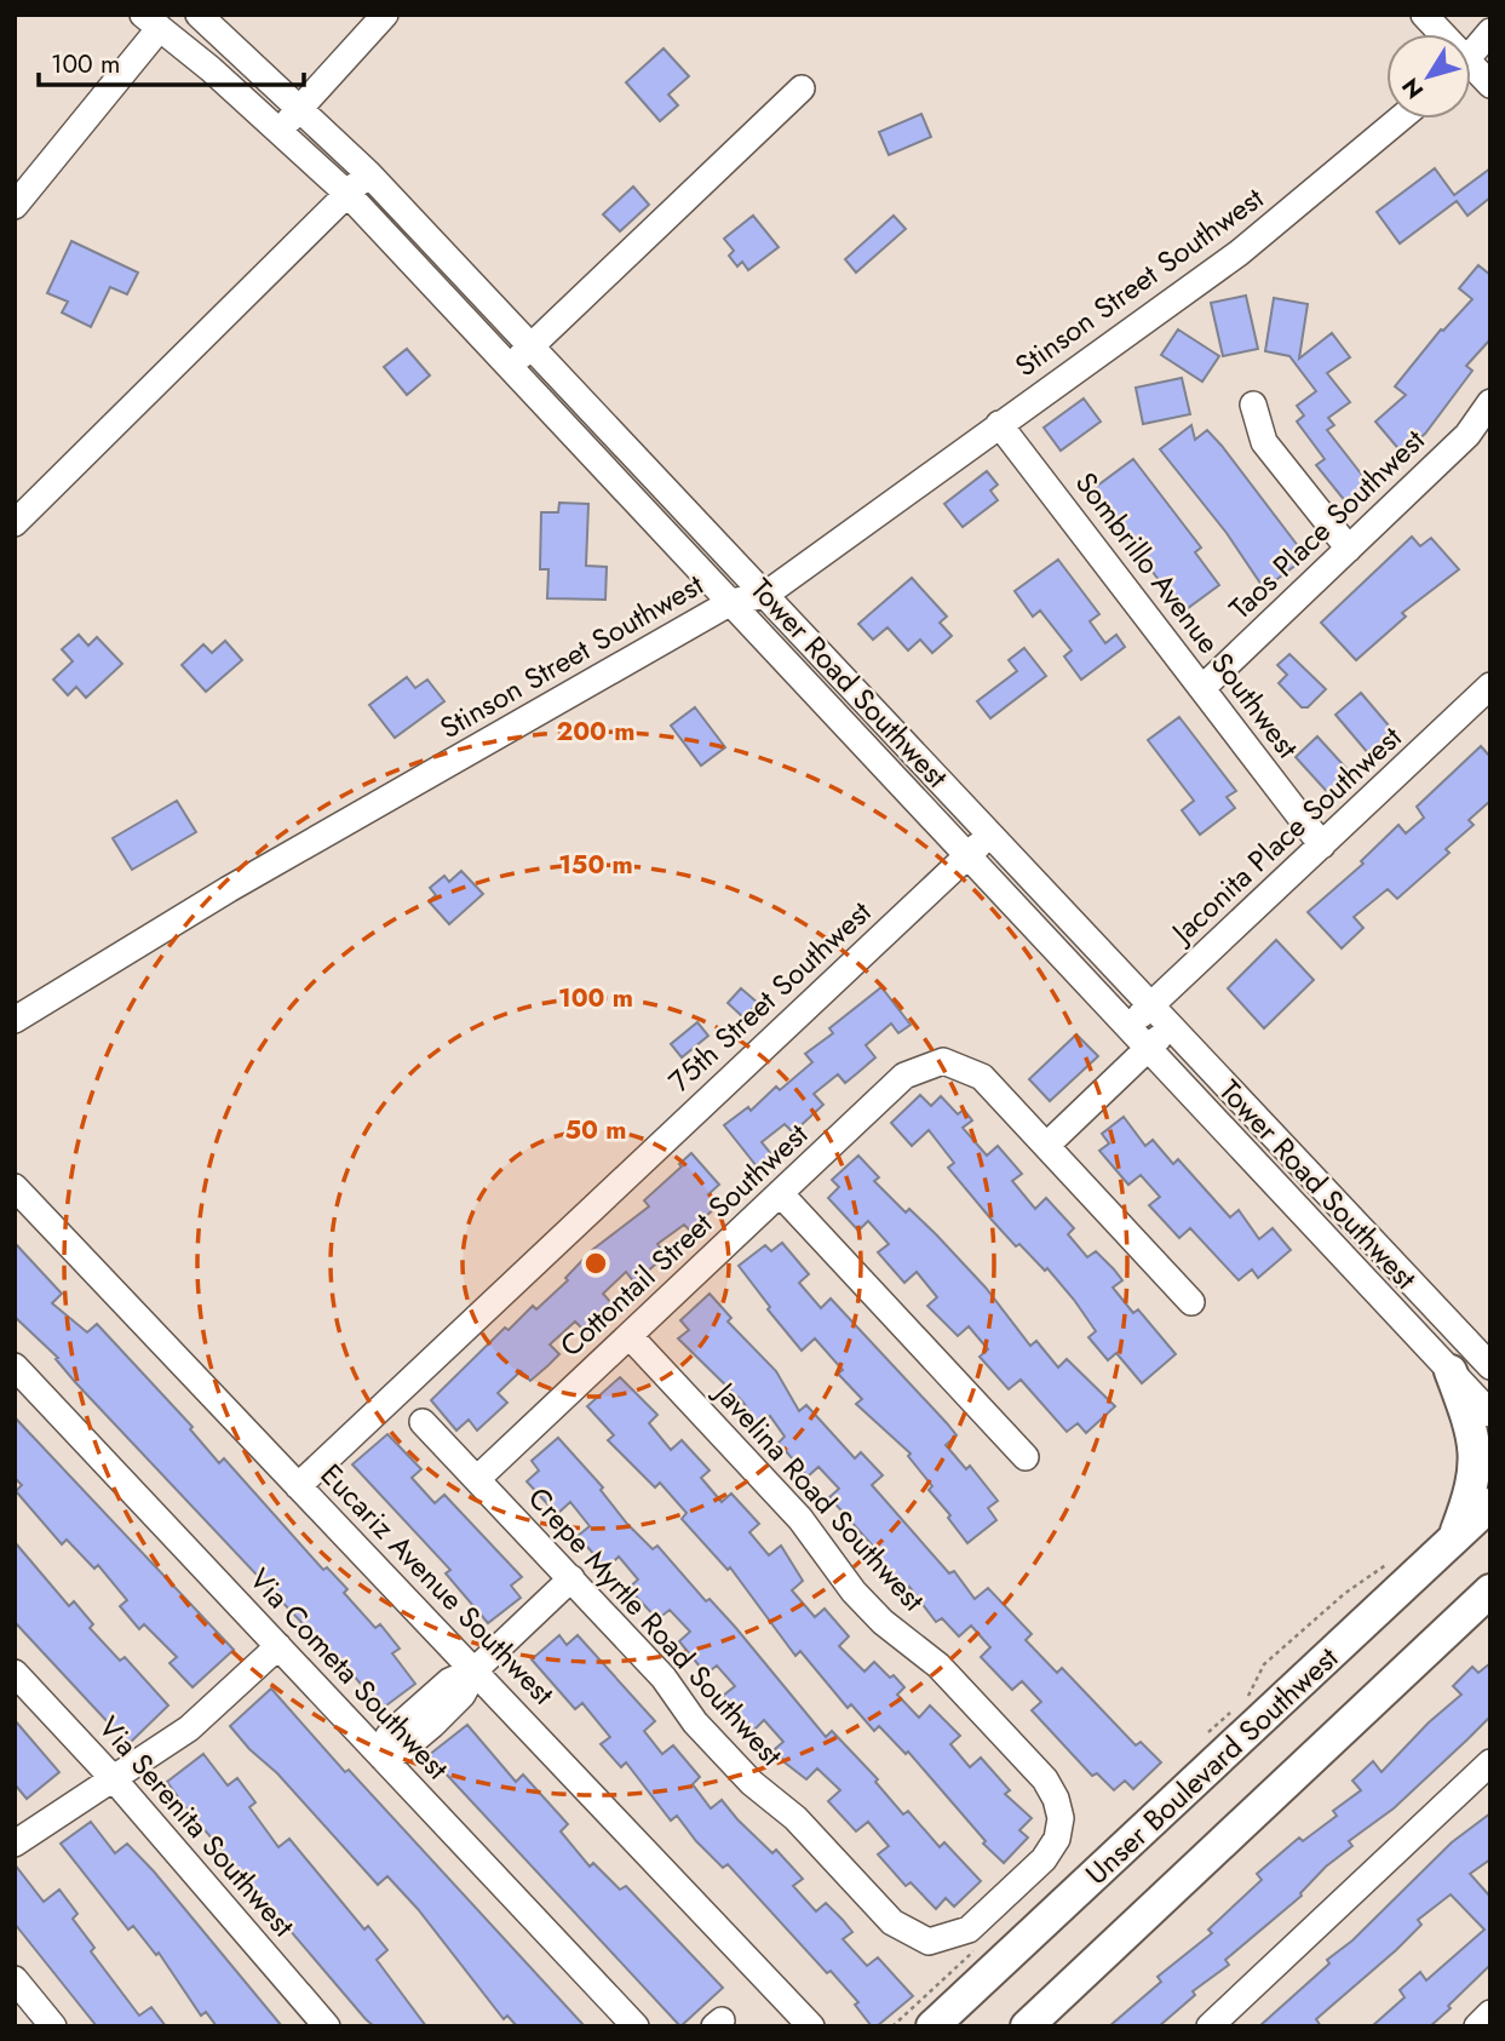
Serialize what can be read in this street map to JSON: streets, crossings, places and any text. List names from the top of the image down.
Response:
{
  "streets": {
    "main road": ["Unser Boulevard Southwest"],
    "street": [
      "Stinson Street Southwest",
      "Taos Place Southwest",
      "Sombrillo Avenue Southwest",
      "Tower Road Southwest",
      "Jaconita Place Southwest",
      "75th Street Southwest",
      "Cottontail Street Southwest",
      "Javelina Road Southwest",
      "Eucariz Avenue Southwest",
      "Crepe Myrtle Road Southwest",
      "Via Cometa Southwest",
      "Via Serenita Southwest"
    ]
  },
  "crossings": [
    ["Stinson Street Southwest", "Sombrillo Avenue Southwest"],
    ["Stinson Street Southwest", "Tower Road Southwest"],
    ["Taos Place Southwest", "Sombrillo Avenue Southwest"],
    ["Sombrillo Avenue Southwest", "Jaconita Place Southwest"],
    ["Tower Road Southwest", "Jaconita Place Southwest"],
    ["Tower Road Southwest", "75th Street Southwest"],
    ["75th Street Southwest", "Eucariz Avenue Southwest"],
    ["Cottontail Street Southwest", "Javelina Road Southwest"],
    ["Cottontail Street Southwest", "Crepe Myrtle Road Southwest"],
    ["Javelina Road Southwest", "Crepe Myrtle Road Southwest"]
  ],
  "scale_bar": "100 m",
  "north": "bottom left",
  "rings": [
    "200 m",
    "150 m",
    "100 m",
    "50 m"
  ]
}
